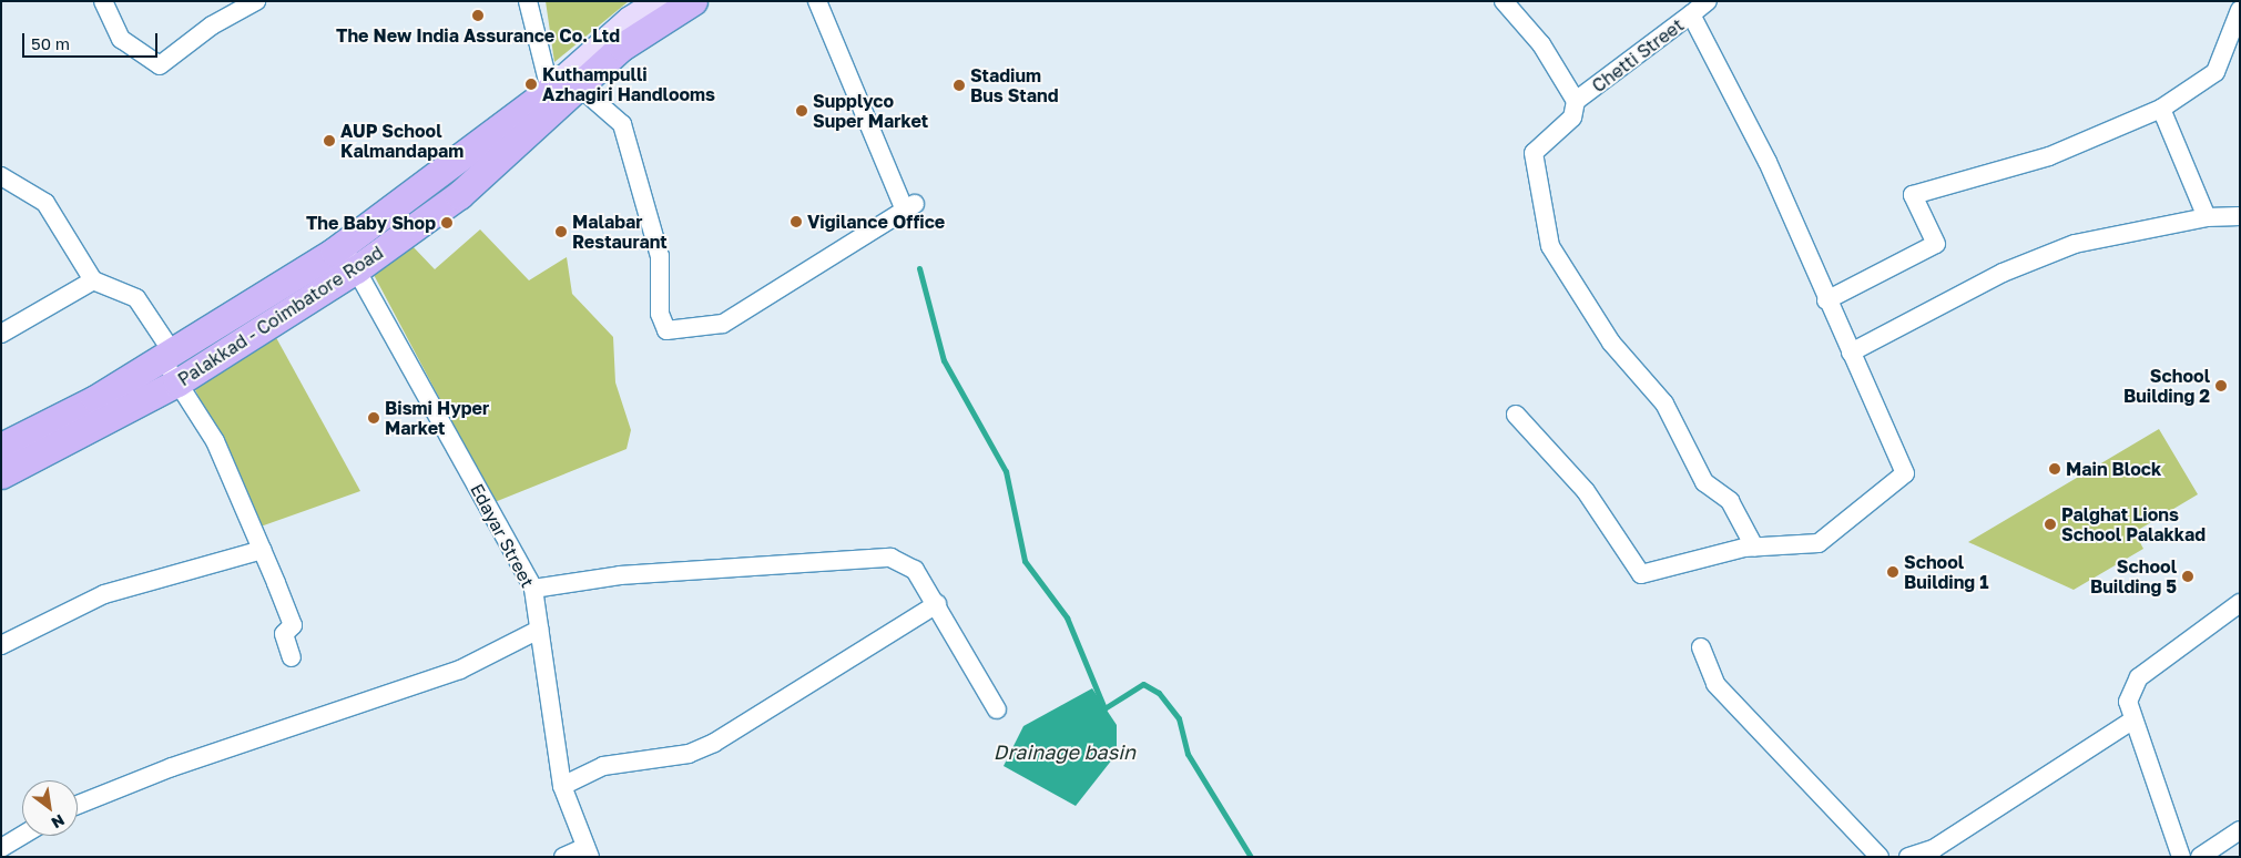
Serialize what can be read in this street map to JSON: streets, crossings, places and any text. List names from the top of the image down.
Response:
{
  "streets": {
    "main road": ["Palakkad - Coimbatore Road"],
    "street": ["Chetti Street", "Edayar Street"]
  },
  "crossings": [
    ["Palakkad - Coimbatore Road", "Edayar Street"]
  ],
  "water": ["Drainage basin"],
  "places": [
    "The New India Assurance Co. Ltd",
    "Kuthampulli Azhagiri Handlooms",
    "Stadium Bus Stand",
    "Supplyco Super Market",
    "AUP School Kalmandapam",
    "Vigilance Office",
    "The Baby Shop",
    "Malabar Restaurant",
    "School Building 2",
    "Bismi Hyper Market",
    "Main Block",
    "Palghat Lions School Palakkad",
    "School Building 1",
    "School Building 5"
  ],
  "scale_bar": "50 m",
  "north": "bottom right"
}
